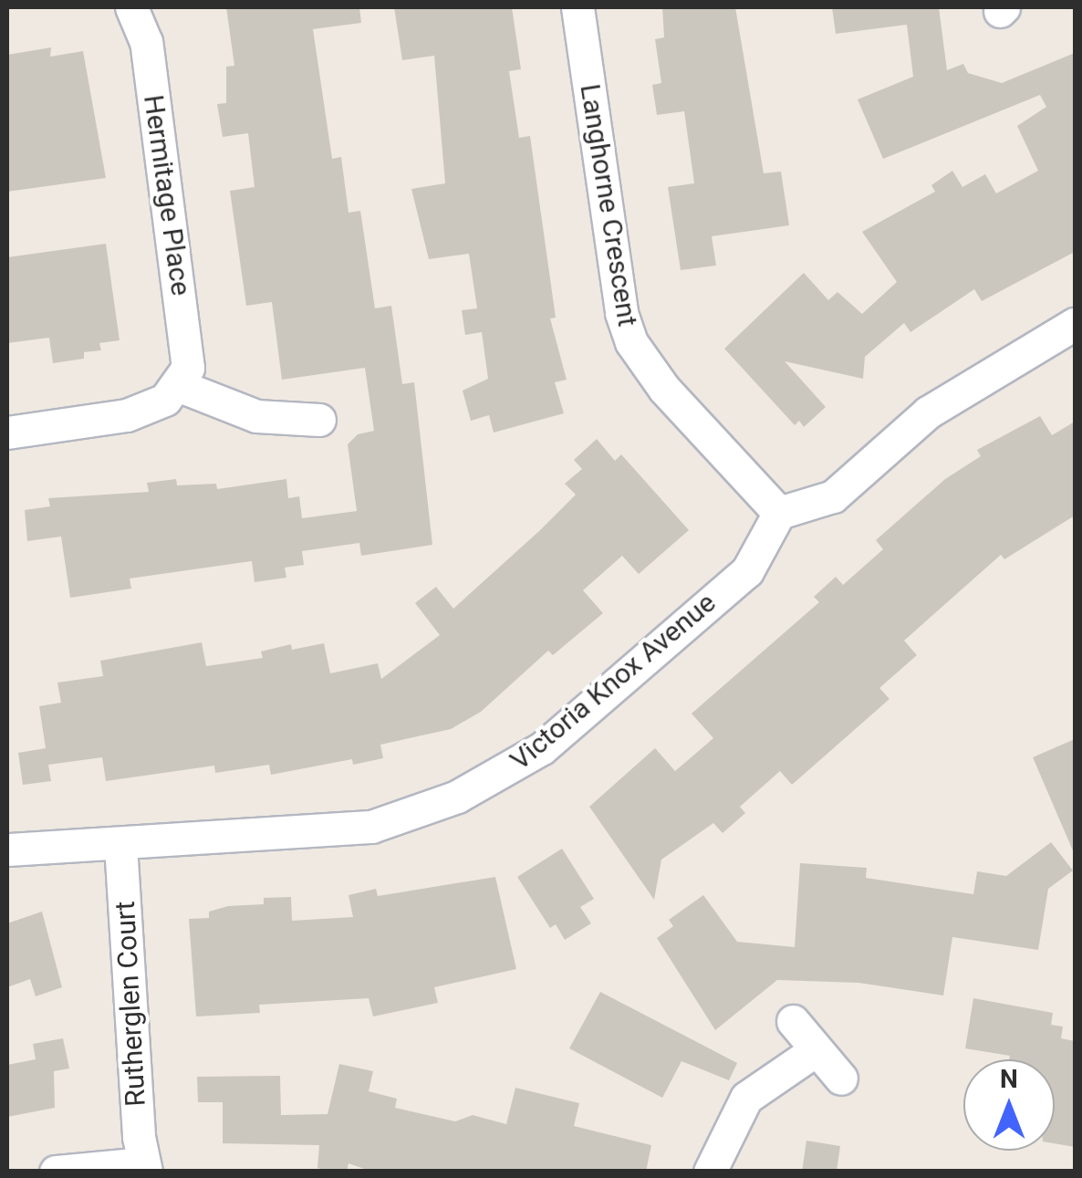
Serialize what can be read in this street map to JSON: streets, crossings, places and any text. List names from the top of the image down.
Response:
{
  "streets": {
    "street": [
      "Hermitage Place",
      "Langhorne Crescent",
      "Victoria Knox Avenue",
      "Rutherglen Court"
    ]
  },
  "crossings": [
    ["Langhorne Crescent", "Victoria Knox Avenue"],
    ["Victoria Knox Avenue", "Rutherglen Court"]
  ],
  "north": "top"
}
